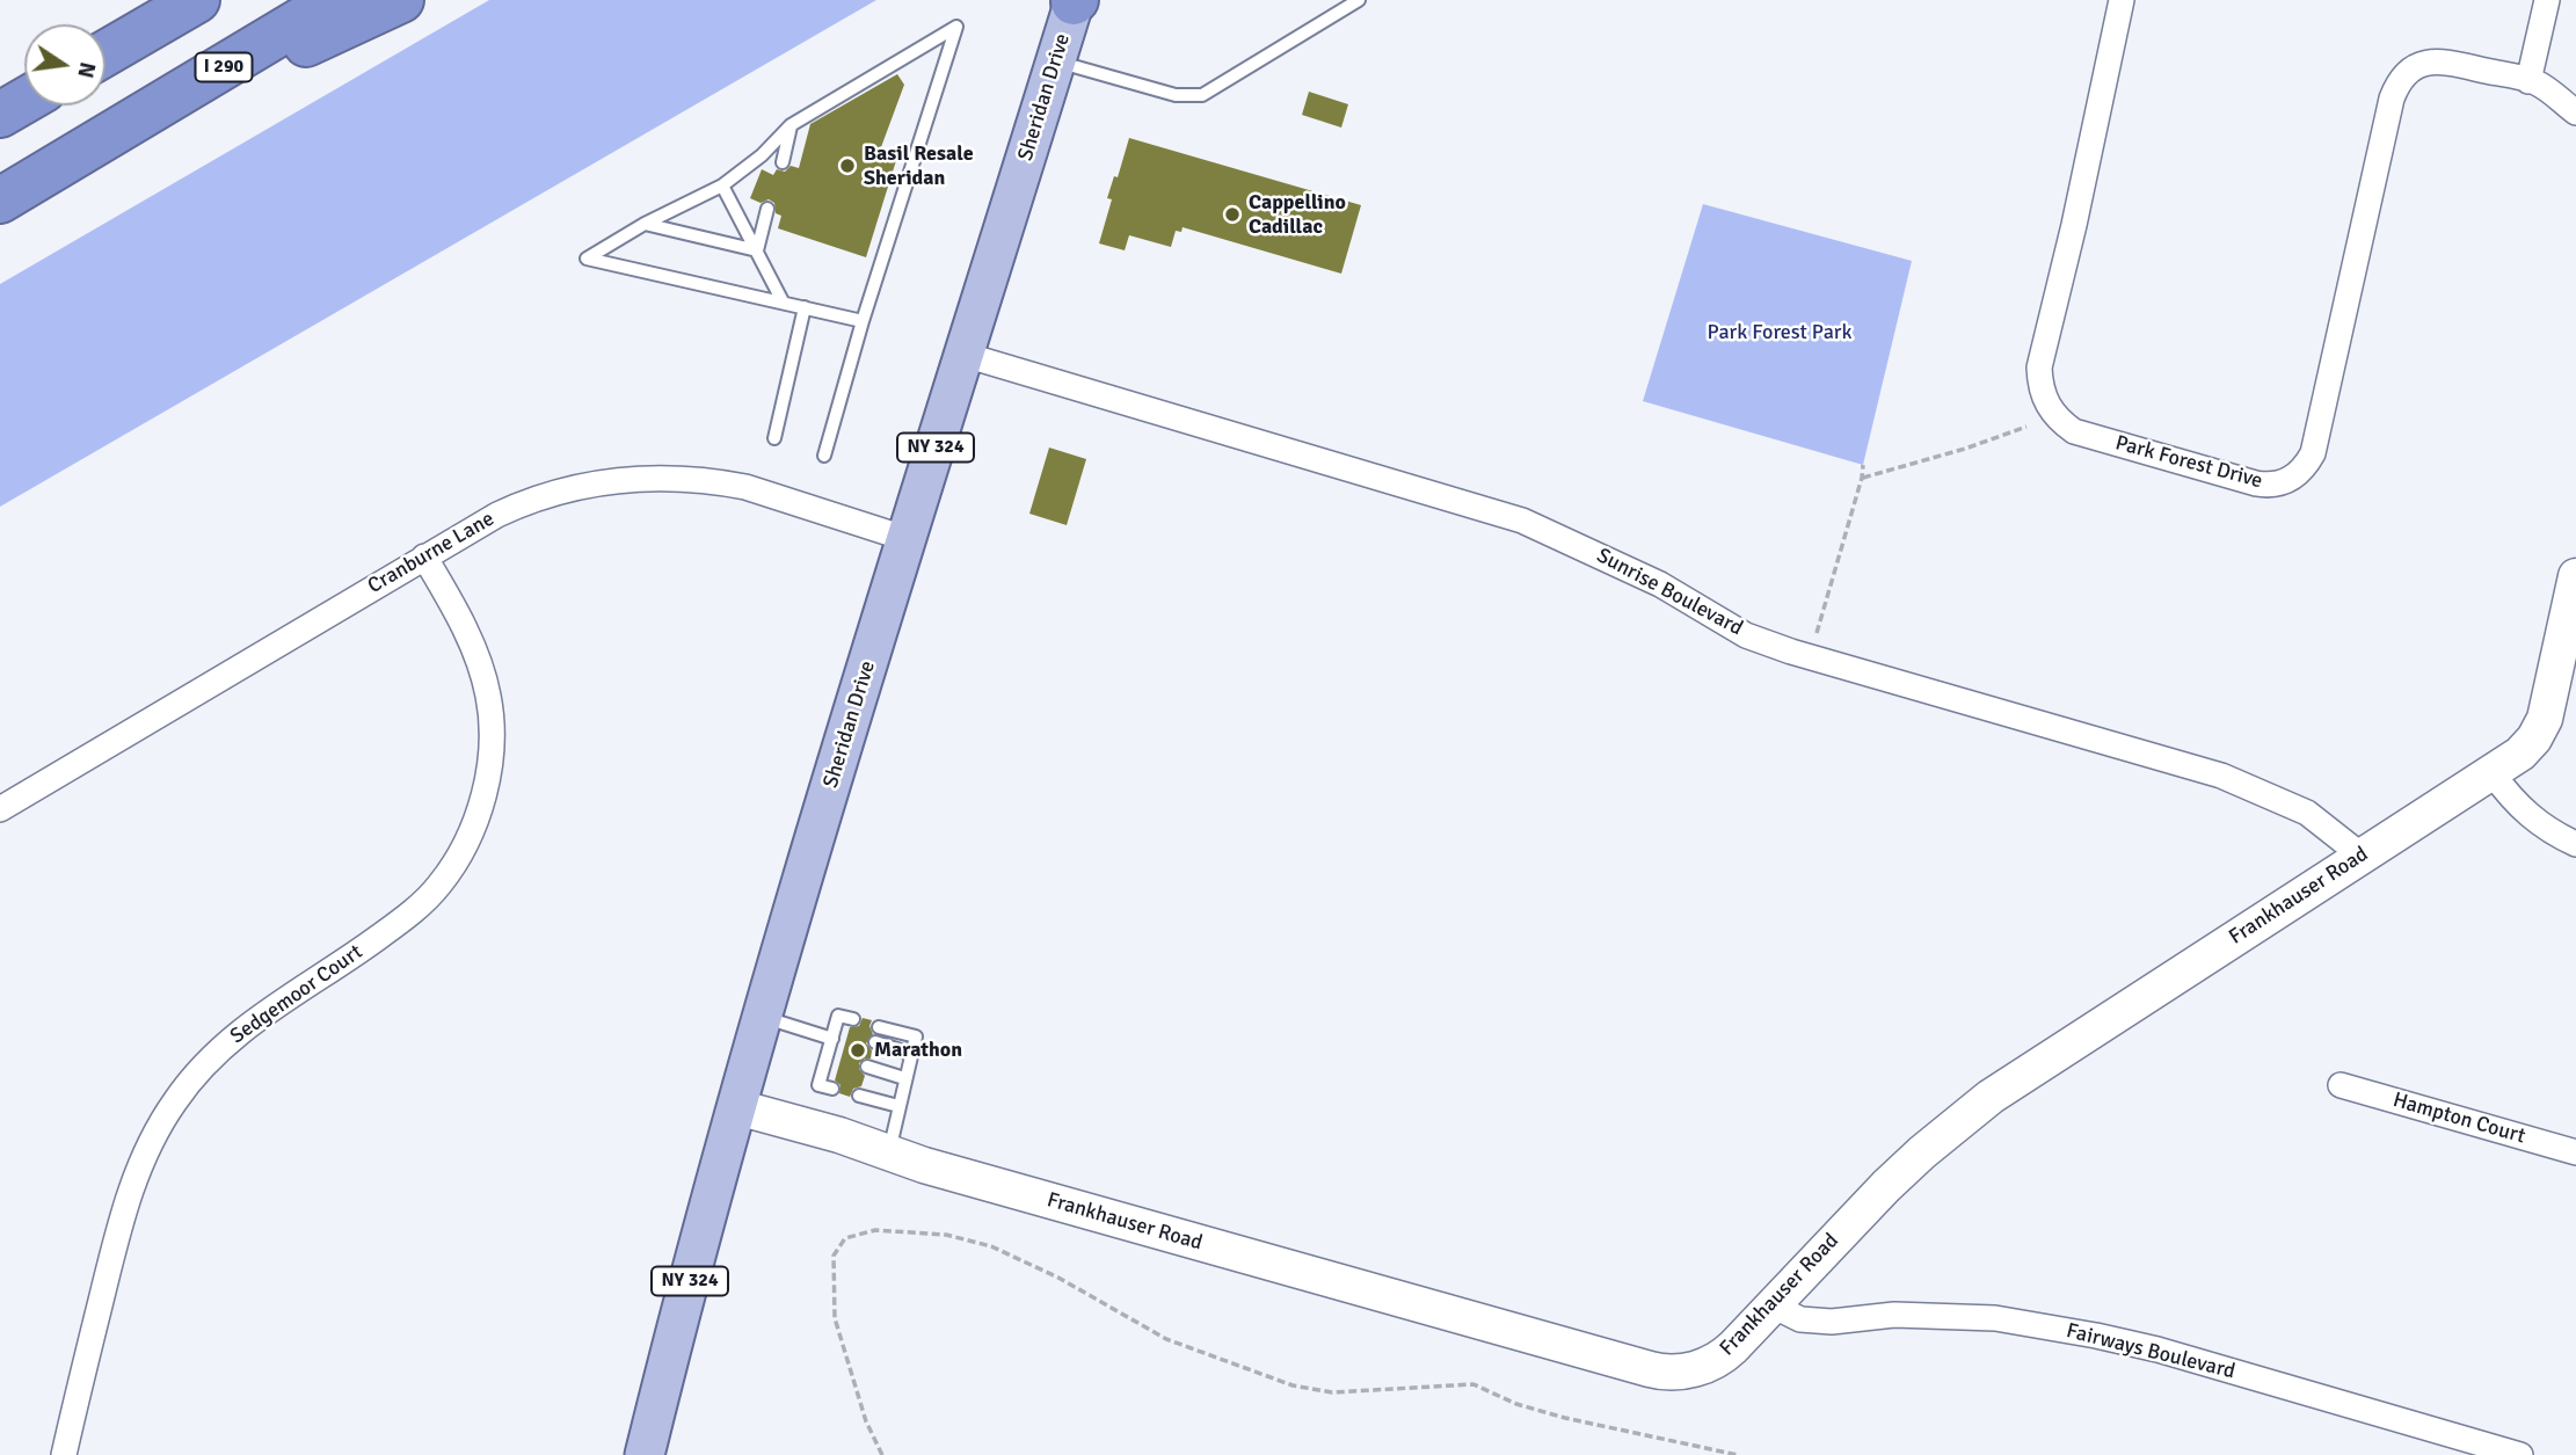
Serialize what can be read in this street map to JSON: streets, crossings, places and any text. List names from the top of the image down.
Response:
{
  "streets": {
    "highway": ["I 290"],
    "main road": ["Sheridan Drive", "NY 324"],
    "street": [
      "Park Forest Drive",
      "Cranburne Lane",
      "Sunrise Boulevard",
      "Frankhauser Road",
      "Sedgemoor Court",
      "Hampton Court",
      "Fairways Boulevard"
    ]
  },
  "crossings": [
    ["Sheridan Drive", "Cranburne Lane"],
    ["Sheridan Drive", "Sunrise Boulevard"],
    ["Sheridan Drive", "Frankhauser Road"],
    ["Cranburne Lane", "Sedgemoor Court"],
    ["Sunrise Boulevard", "Frankhauser Road"],
    ["Frankhauser Road", "Fairways Boulevard"]
  ],
  "parks": ["Park Forest Park"],
  "places": ["Basil Resale Sheridan", "Cappellino Cadillac", "Marathon"],
  "north": "right"
}
